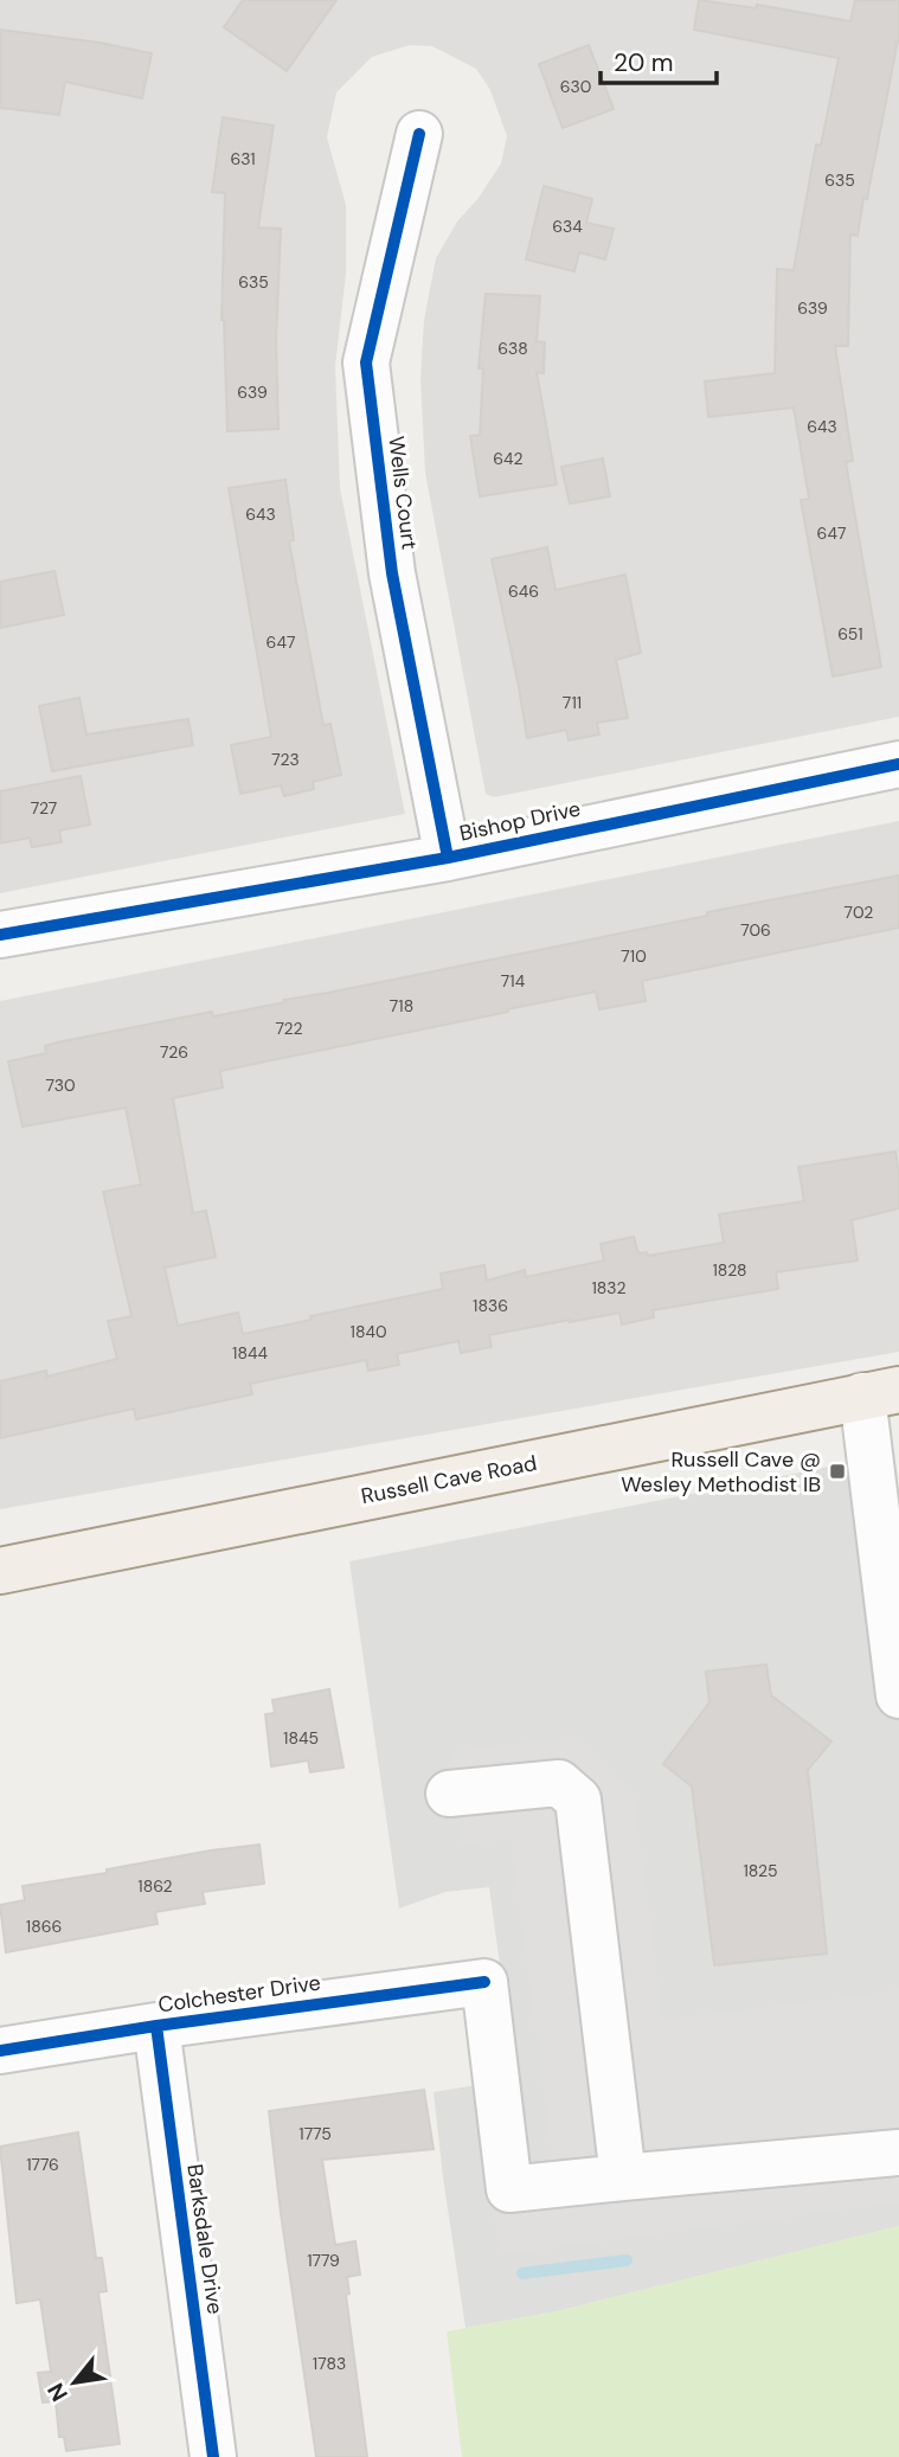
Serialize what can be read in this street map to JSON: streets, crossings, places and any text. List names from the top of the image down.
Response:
{
  "streets": {
    "main road": ["Russell Cave Road"],
    "street": [
      "Wells Court",
      "Bishop Drive",
      "Colchester Drive",
      "Barksdale Drive"
    ]
  },
  "crossings": [
    ["Wells Court", "Bishop Drive"],
    ["Colchester Drive", "Barksdale Drive"]
  ],
  "places": {
    "transit": ["Russell Cave @ Wesley Methodist IB"]
  },
  "house_numbers": [
    "630",
    "631",
    "635",
    "634",
    "635",
    "639",
    "638",
    "639",
    "643",
    "642",
    "643",
    "647",
    "646",
    "651",
    "647",
    "711",
    "723",
    "727",
    "702",
    "706",
    "710",
    "714",
    "718",
    "722",
    "726",
    "730",
    "1828",
    "1832",
    "1836",
    "1840",
    "1844",
    "1845",
    "1825",
    "1862",
    "1866",
    "1775",
    "1776",
    "1779",
    "1783"
  ],
  "scale_bar": "20 m",
  "north": "bottom left"
}
